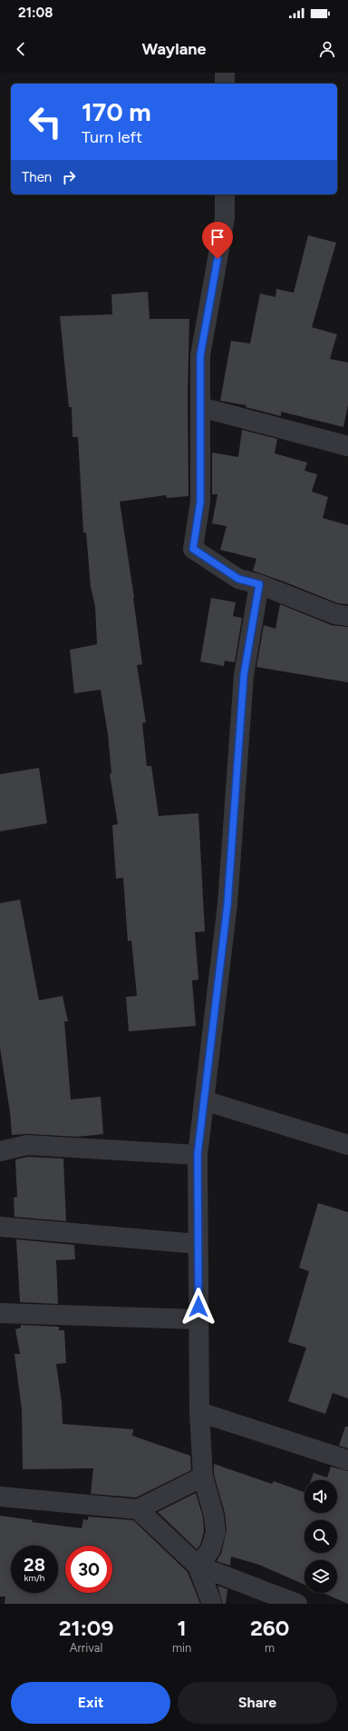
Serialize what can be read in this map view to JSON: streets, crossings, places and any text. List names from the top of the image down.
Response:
{
  "page": {
    "status": "21:08",
    "header": "Waylane",
    "turn": ["170 m", "Turn left"],
    "then": "Then",
    "speed": "28 km/h",
    "limit": "30",
    "eta": [
      "21:09",
      "Arrival",
      "1",
      "min",
      "260",
      "m"
    ],
    "buttons": ["Exit", "Share"]
  }
}
